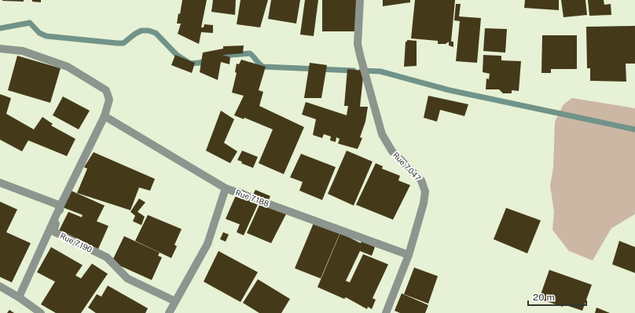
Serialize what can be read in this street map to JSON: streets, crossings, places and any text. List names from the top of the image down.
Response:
{
  "streets": {
    "street": ["Rue 7.047", "Rue 7.188", "Rue 7.190"]
  },
  "crossings": [
    ["Rue 7.047", "Rue 7.188"],
    ["Rue 7.188", "Rue 7.190"]
  ],
  "scale_bar": "20 m"
}
